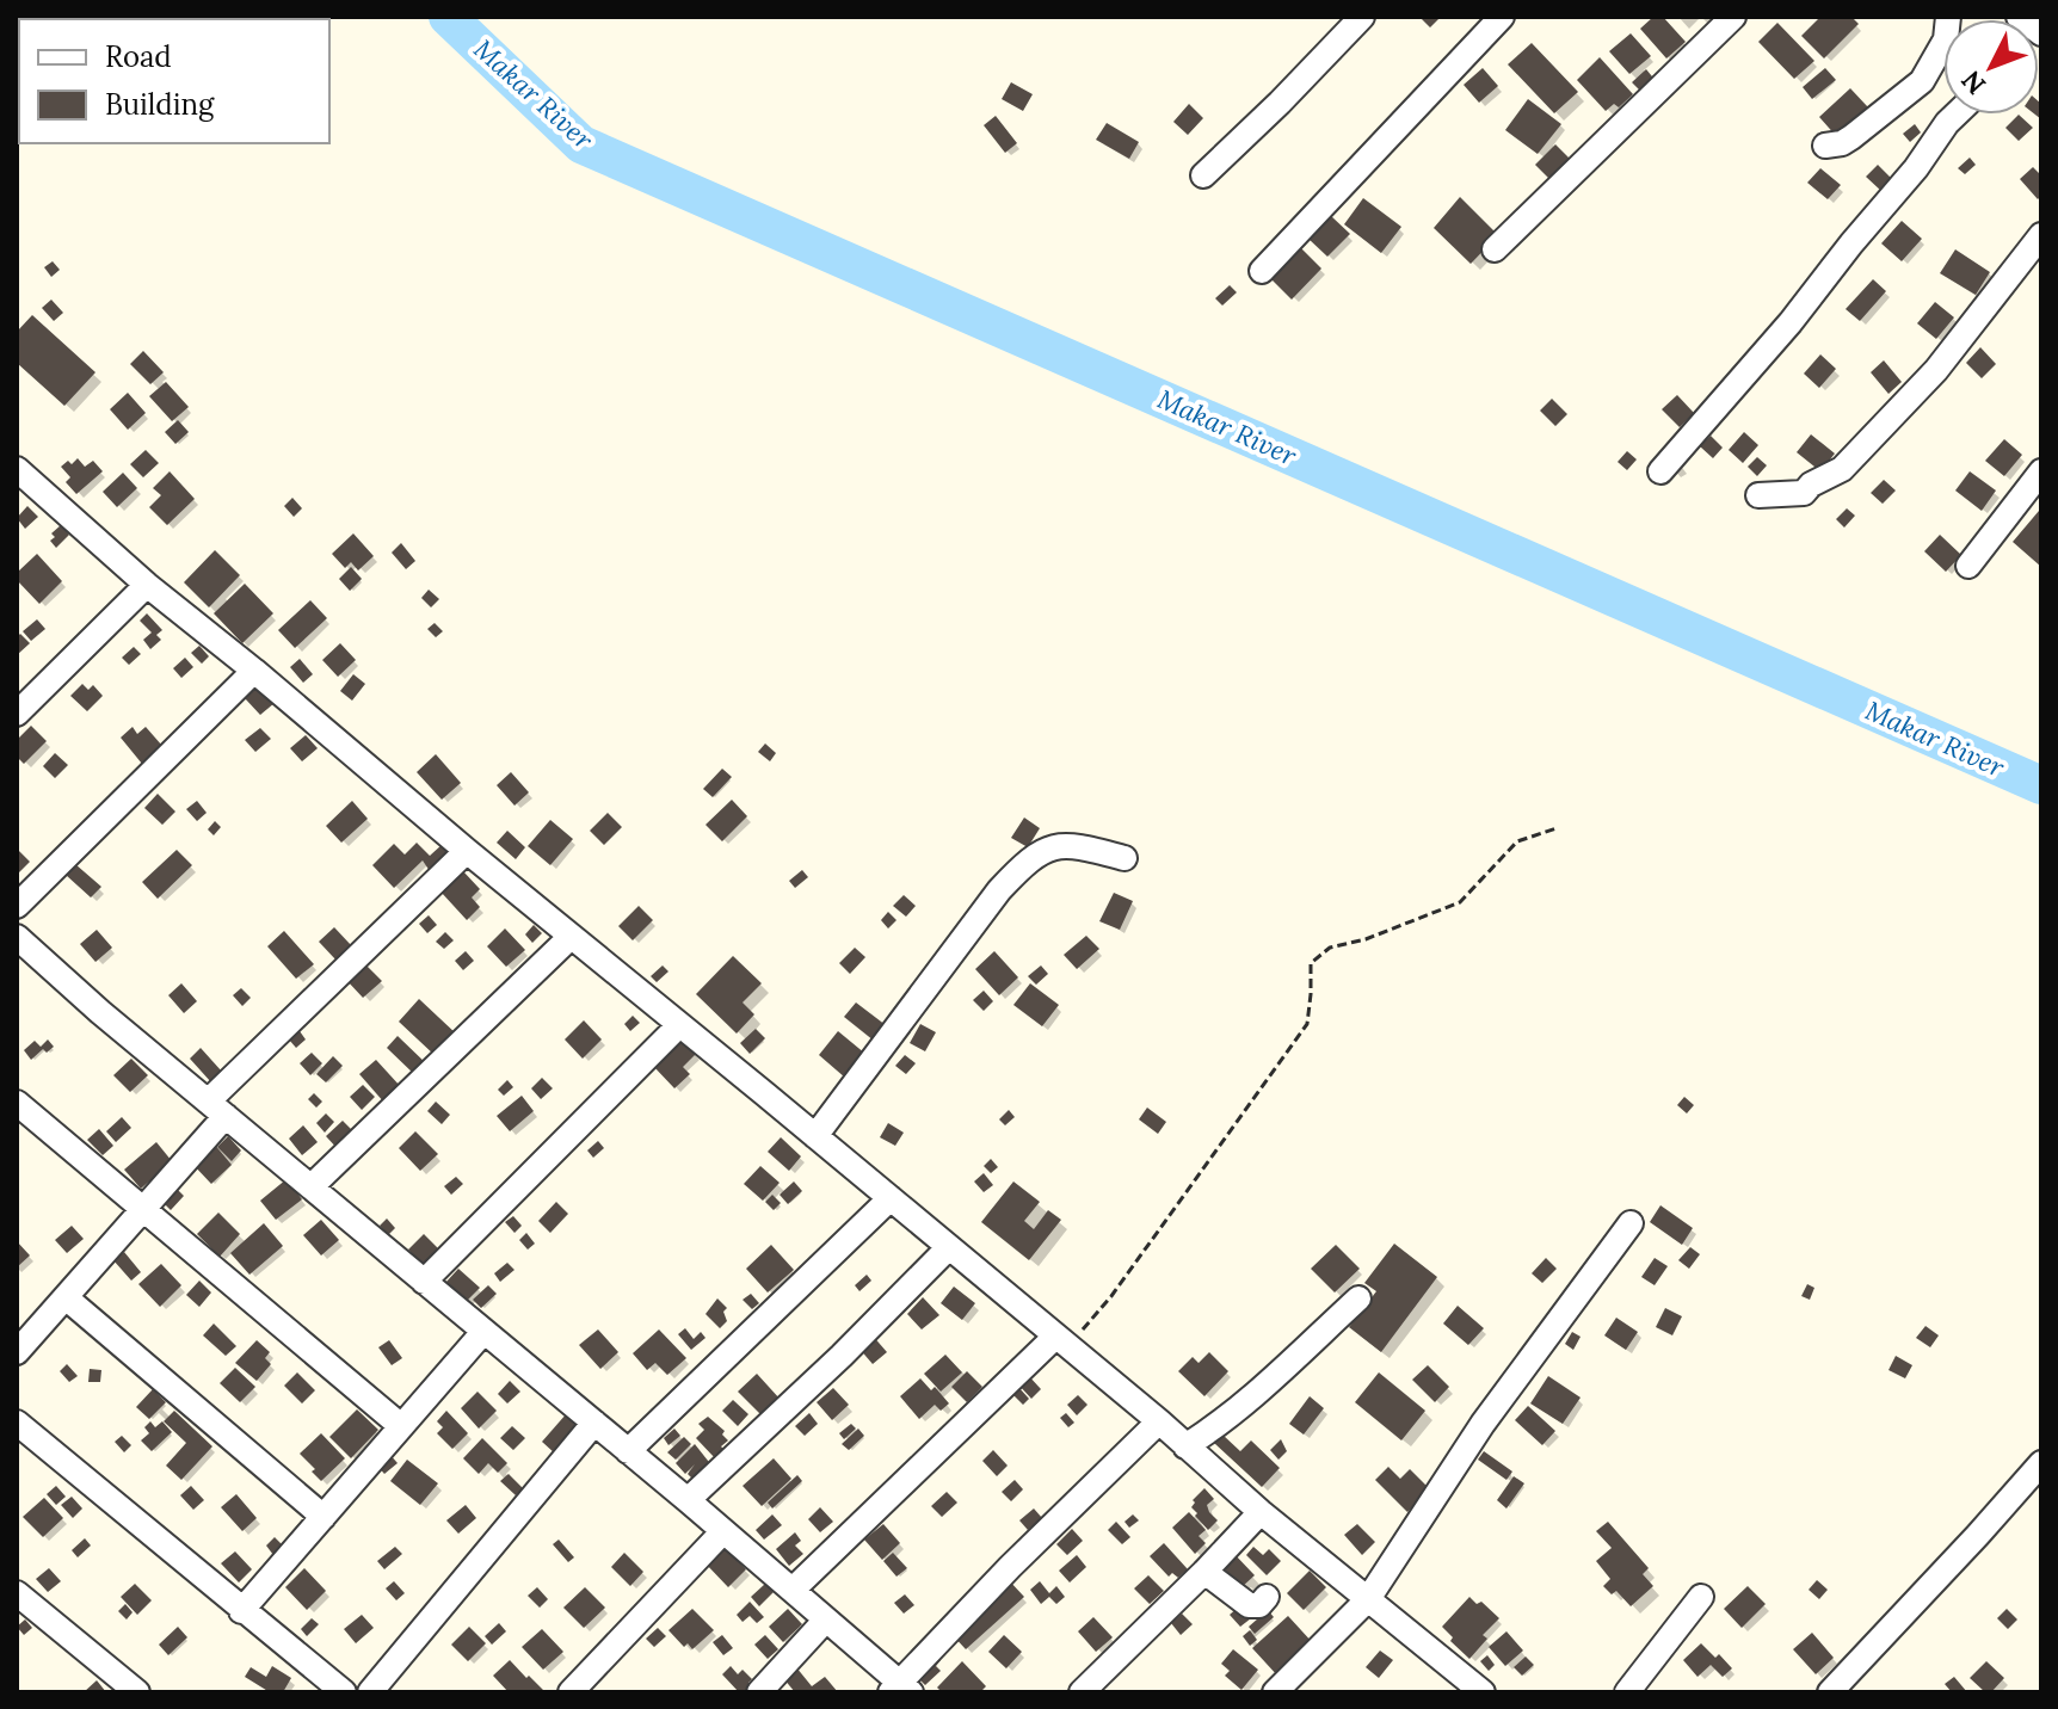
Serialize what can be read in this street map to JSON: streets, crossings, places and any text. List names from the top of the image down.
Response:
{
  "water": ["Makar River"],
  "legend": ["Road", "Building"],
  "north": "bottom left"
}
